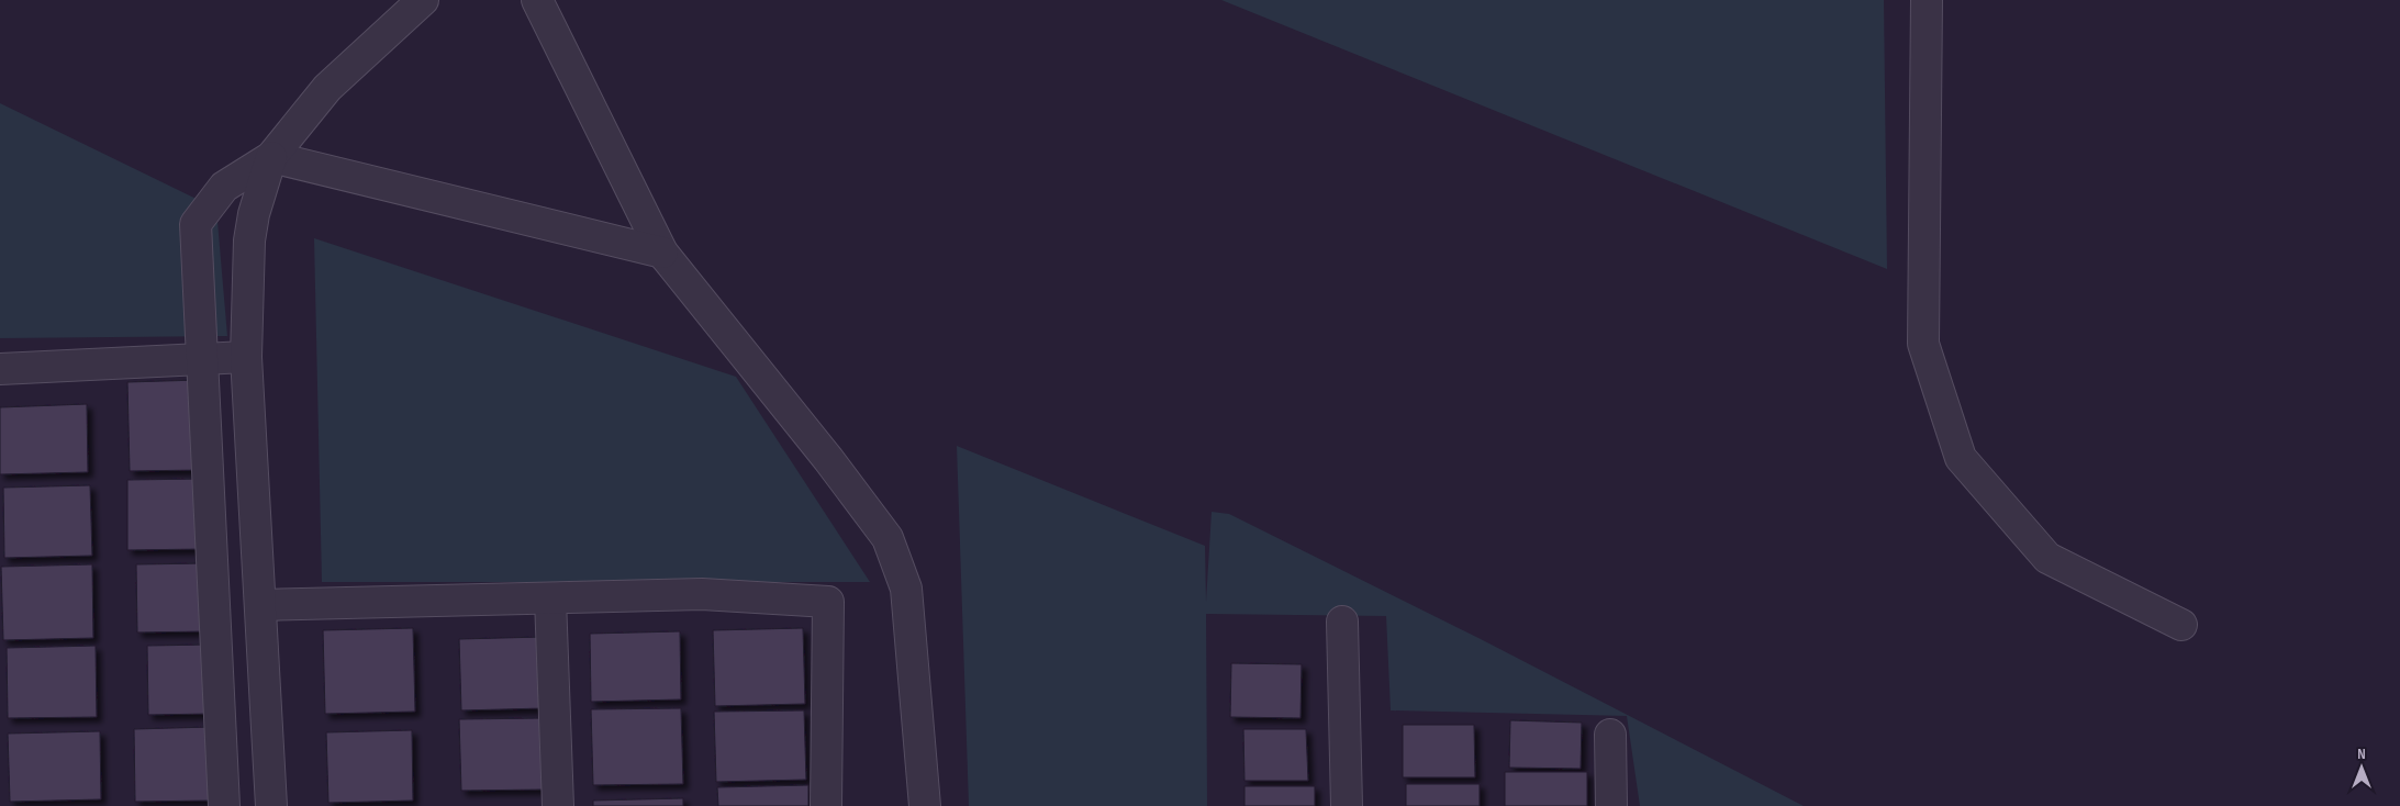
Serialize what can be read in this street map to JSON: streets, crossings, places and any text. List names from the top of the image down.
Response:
{
  "north": "top"
}
